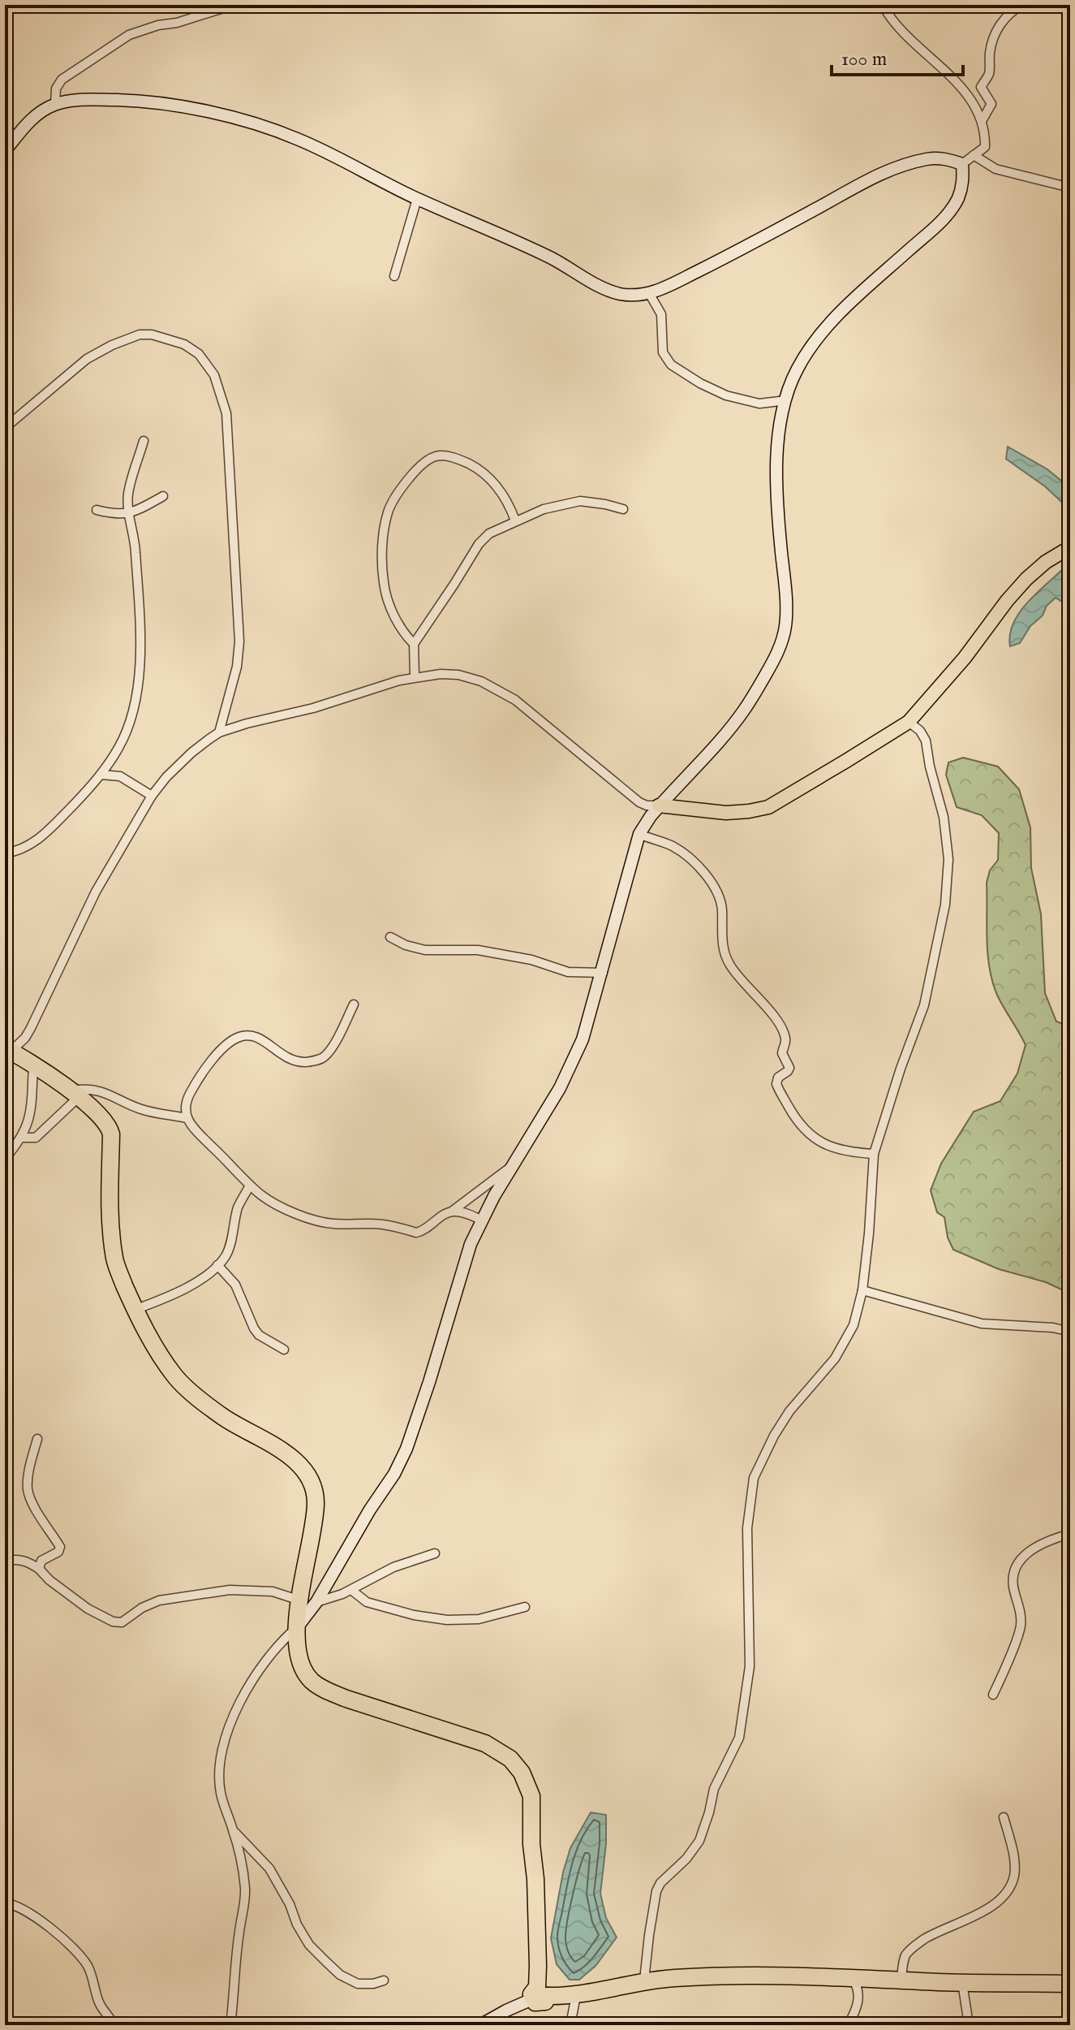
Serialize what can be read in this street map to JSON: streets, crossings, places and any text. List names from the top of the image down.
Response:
{
  "scale_bar": "100 m"
}
